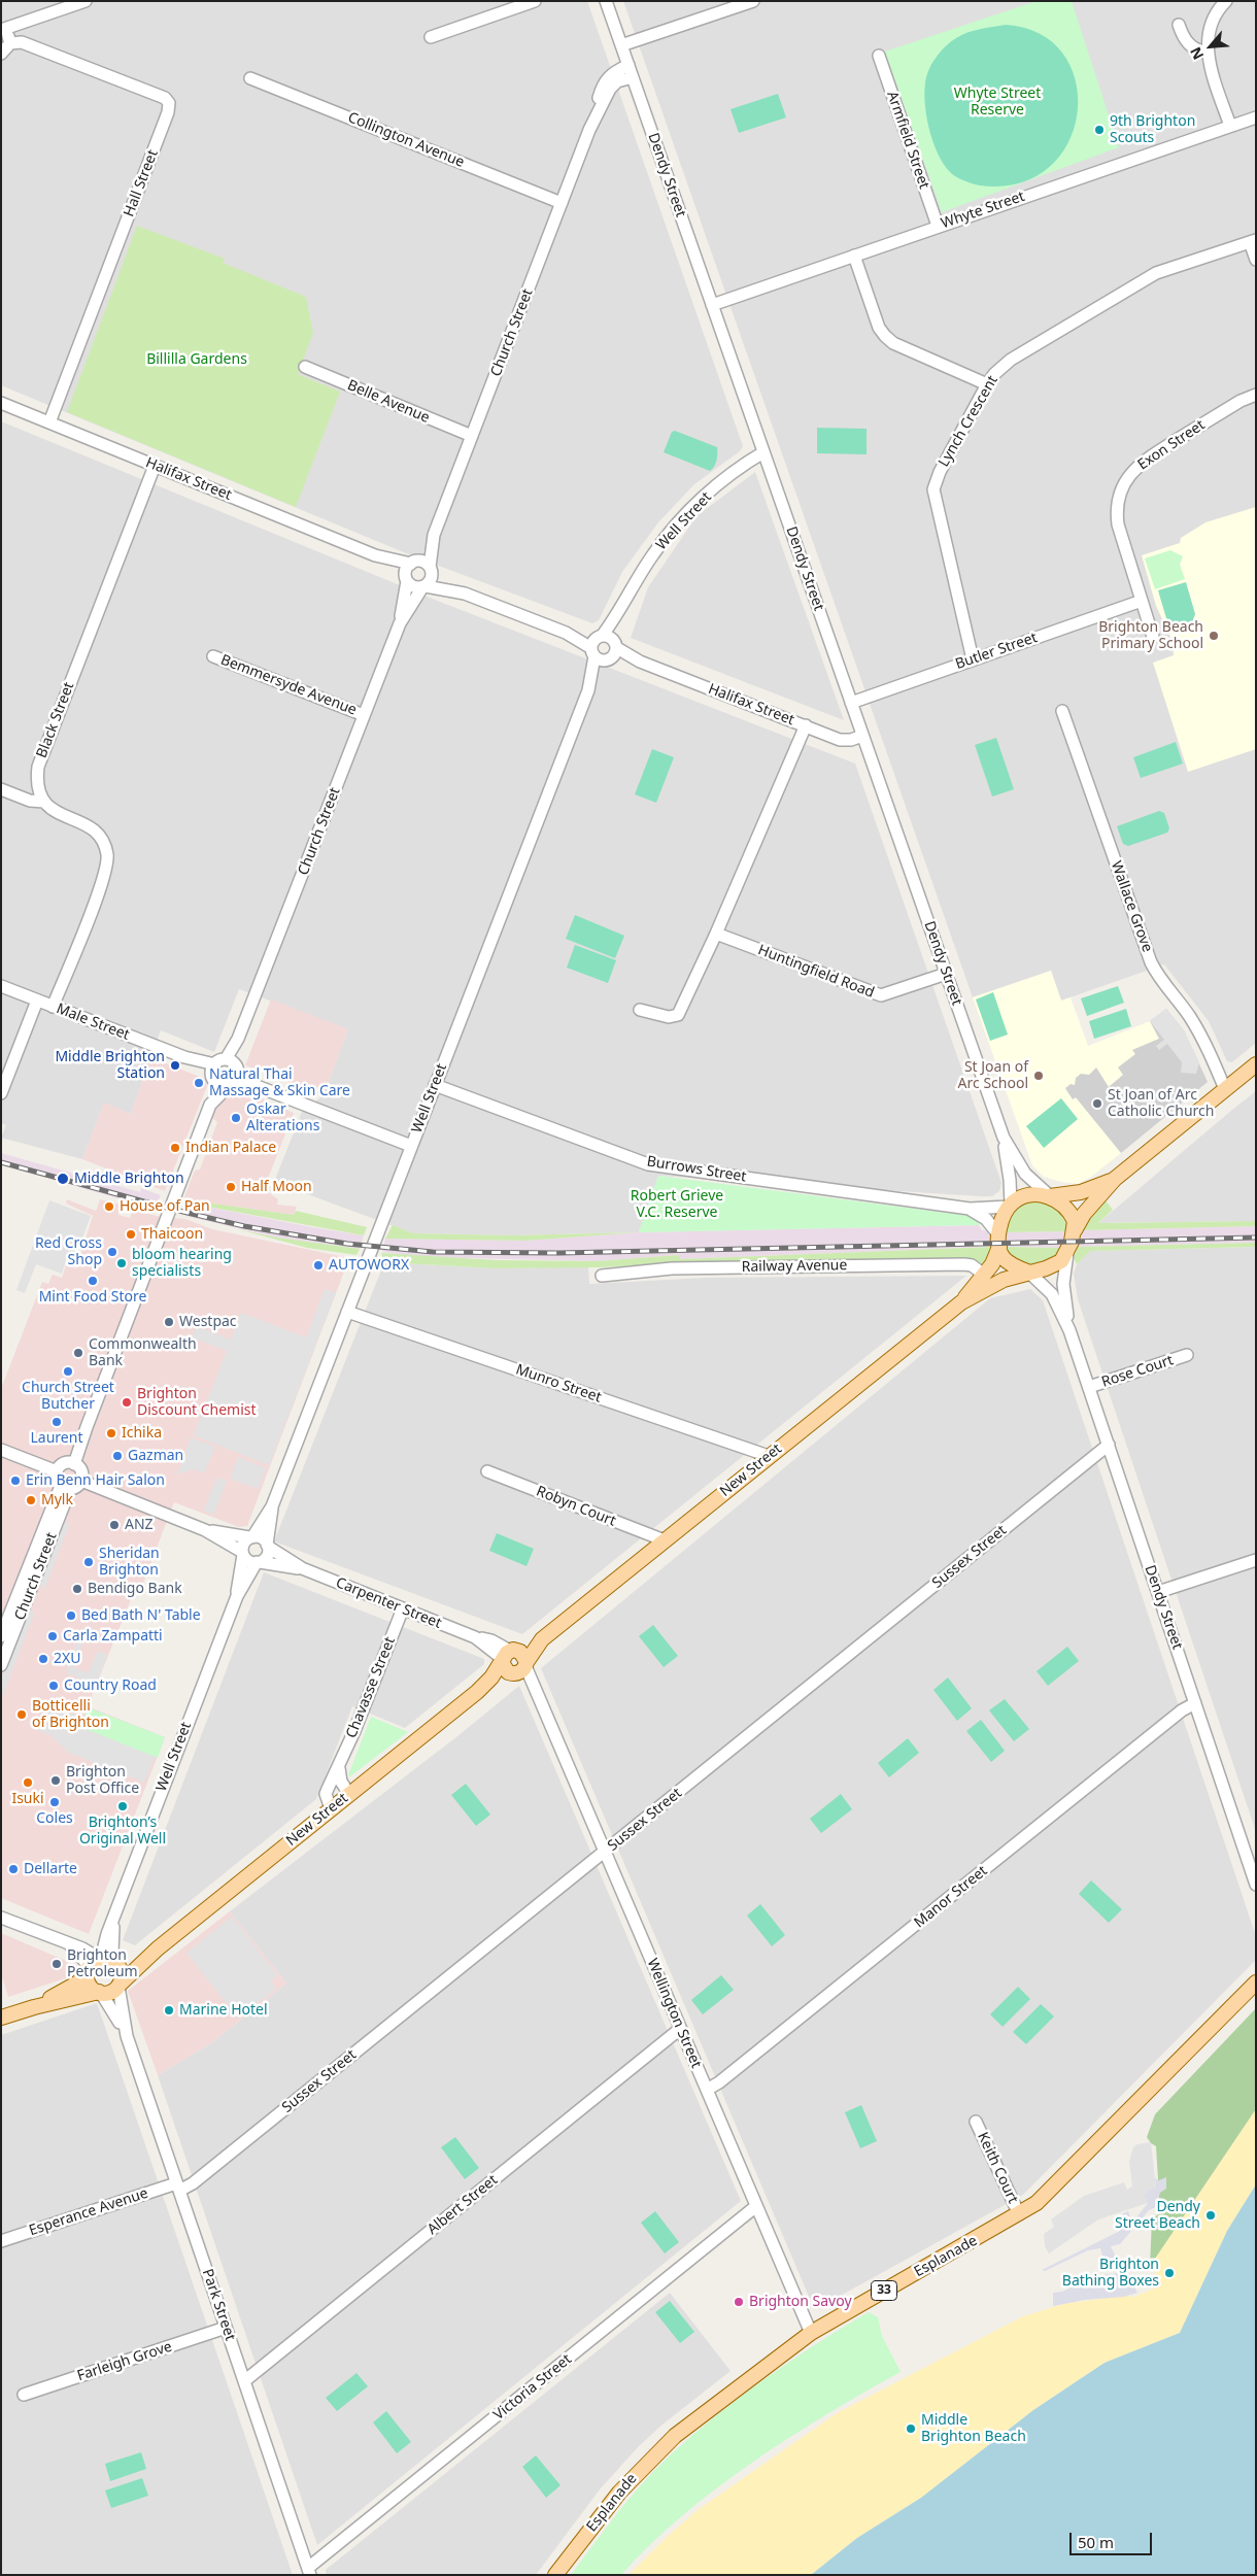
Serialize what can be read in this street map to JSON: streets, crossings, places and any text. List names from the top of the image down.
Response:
{
  "streets": {
    "main road": ["New Street", "Esplanade", "33"],
    "street": [
      "Collington Avenue",
      "Armfield Street",
      "Dendy Street",
      "Hall Street",
      "Whyte Street",
      "Church Street",
      "Belle Avenue",
      "Lynch Crescent",
      "Exon Street",
      "Halifax Street",
      "Well Street",
      "Butler Street",
      "Bemmersyde Avenue",
      "Black Street",
      "Wallace Grove",
      "Huntingfield Road",
      "Male Street",
      "Burrows Street",
      "Railway Avenue",
      "Rose Court",
      "Munro Street",
      "Robyn Court",
      "Sussex Street",
      "Carpenter Street",
      "Chavasse Street",
      "Manor Street",
      "Wellington Street",
      "Keith Court",
      "Albert Street",
      "Esperance Avenue",
      "Park Street",
      "Farleigh Grove",
      "Victoria Street"
    ]
  },
  "crossings": [
    ["Collington Avenue", "Church Street"],
    ["Armfield Street", "Whyte Street"],
    ["Dendy Street", "Whyte Street"],
    ["Dendy Street", "Church Street"],
    ["Dendy Street", "Halifax Street"],
    ["Dendy Street", "Well Street"],
    ["Dendy Street", "Butler Street"],
    ["Dendy Street", "Huntingfield Road"],
    ["Dendy Street", "Burrows Street"],
    ["Dendy Street", "Rose Court"],
    ["Dendy Street", "New Street"],
    ["Dendy Street", "Sussex Street"],
    ["Dendy Street", "Manor Street"],
    ["Hall Street", "Halifax Street"],
    ["Church Street", "Belle Avenue"],
    ["Church Street", "Halifax Street"],
    ["Church Street", "Bemmersyde Avenue"],
    ["Church Street", "Male Street"],
    ["Lynch Crescent", "Butler Street"],
    ["Exon Street", "Butler Street"],
    ["Halifax Street", "Well Street"],
    ["Halifax Street", "Black Street"],
    ["Well Street", "Male Street"],
    ["Well Street", "Burrows Street"],
    ["Well Street", "Munro Street"],
    ["Well Street", "New Street"],
    ["Well Street", "Carpenter Street"],
    ["Well Street", "Park Street"],
    ["Burrows Street", "New Street"],
    ["Railway Avenue", "New Street"],
    ["Munro Street", "New Street"],
    ["New Street", "Robyn Court"],
    ["New Street", "Carpenter Street"],
    ["New Street", "Chavasse Street"],
    ["New Street", "Wellington Street"],
    ["New Street", "Park Street"],
    ["Sussex Street", "Wellington Street"],
    ["Sussex Street", "Esperance Avenue"],
    ["Sussex Street", "Park Street"],
    ["Carpenter Street", "Chavasse Street"],
    ["Carpenter Street", "Wellington Street"],
    ["Manor Street", "Wellington Street"],
    ["Wellington Street", "Albert Street"],
    ["Wellington Street", "Esplanade"],
    ["Wellington Street", "Victoria Street"],
    ["Keith Court", "Esplanade"],
    ["Albert Street", "Park Street"],
    ["Esperance Avenue", "Park Street"],
    ["Park Street", "Farleigh Grove"],
    ["Park Street", "Victoria Street"]
  ],
  "parks": ["Whyte Street Reserve", "Billilla Gardens", "Robert Grieve V.C. Reserve"],
  "places": [
    "9th Brighton Scouts",
    "Brighton Beach Primary School",
    "Middle Brighton Station",
    "St Joan of Arc School",
    "Natural Thai Massage & Skin Care",
    "St Joan of Arc Catholic Church",
    "Oskar Alterations",
    "Indian Palace",
    "Middle Brighton",
    "Half Moon",
    "House of Pan",
    "Thaicoon",
    "Red Cross Shop",
    "bloom hearing specialists",
    "AUTOWORX",
    "Mint Food Store",
    "Westpac",
    "Commonwealth Bank",
    "Church Street Butcher",
    "Brighton Discount Chemist",
    "Laurent",
    "Ichika",
    "Gazman",
    "Erin Benn Hair Salon",
    "Mylk",
    "ANZ",
    "Sheridan Brighton",
    "Bendigo Bank",
    "Bed Bath N' Table",
    "Carla Zampatti",
    "2XU",
    "Country Road",
    "Botticelli of Brighton",
    "Brighton Post Office",
    "Isuki",
    "Coles",
    "Brighton’s Original Well",
    "Dellarte",
    "Brighton Petroleum",
    "Marine Hotel",
    "Dendy Street Beach",
    "Brighton Bathing Boxes",
    "Brighton Savoy",
    "Middle Brighton Beach"
  ],
  "scale_bar": "50 m",
  "north": "bottom left"
}
